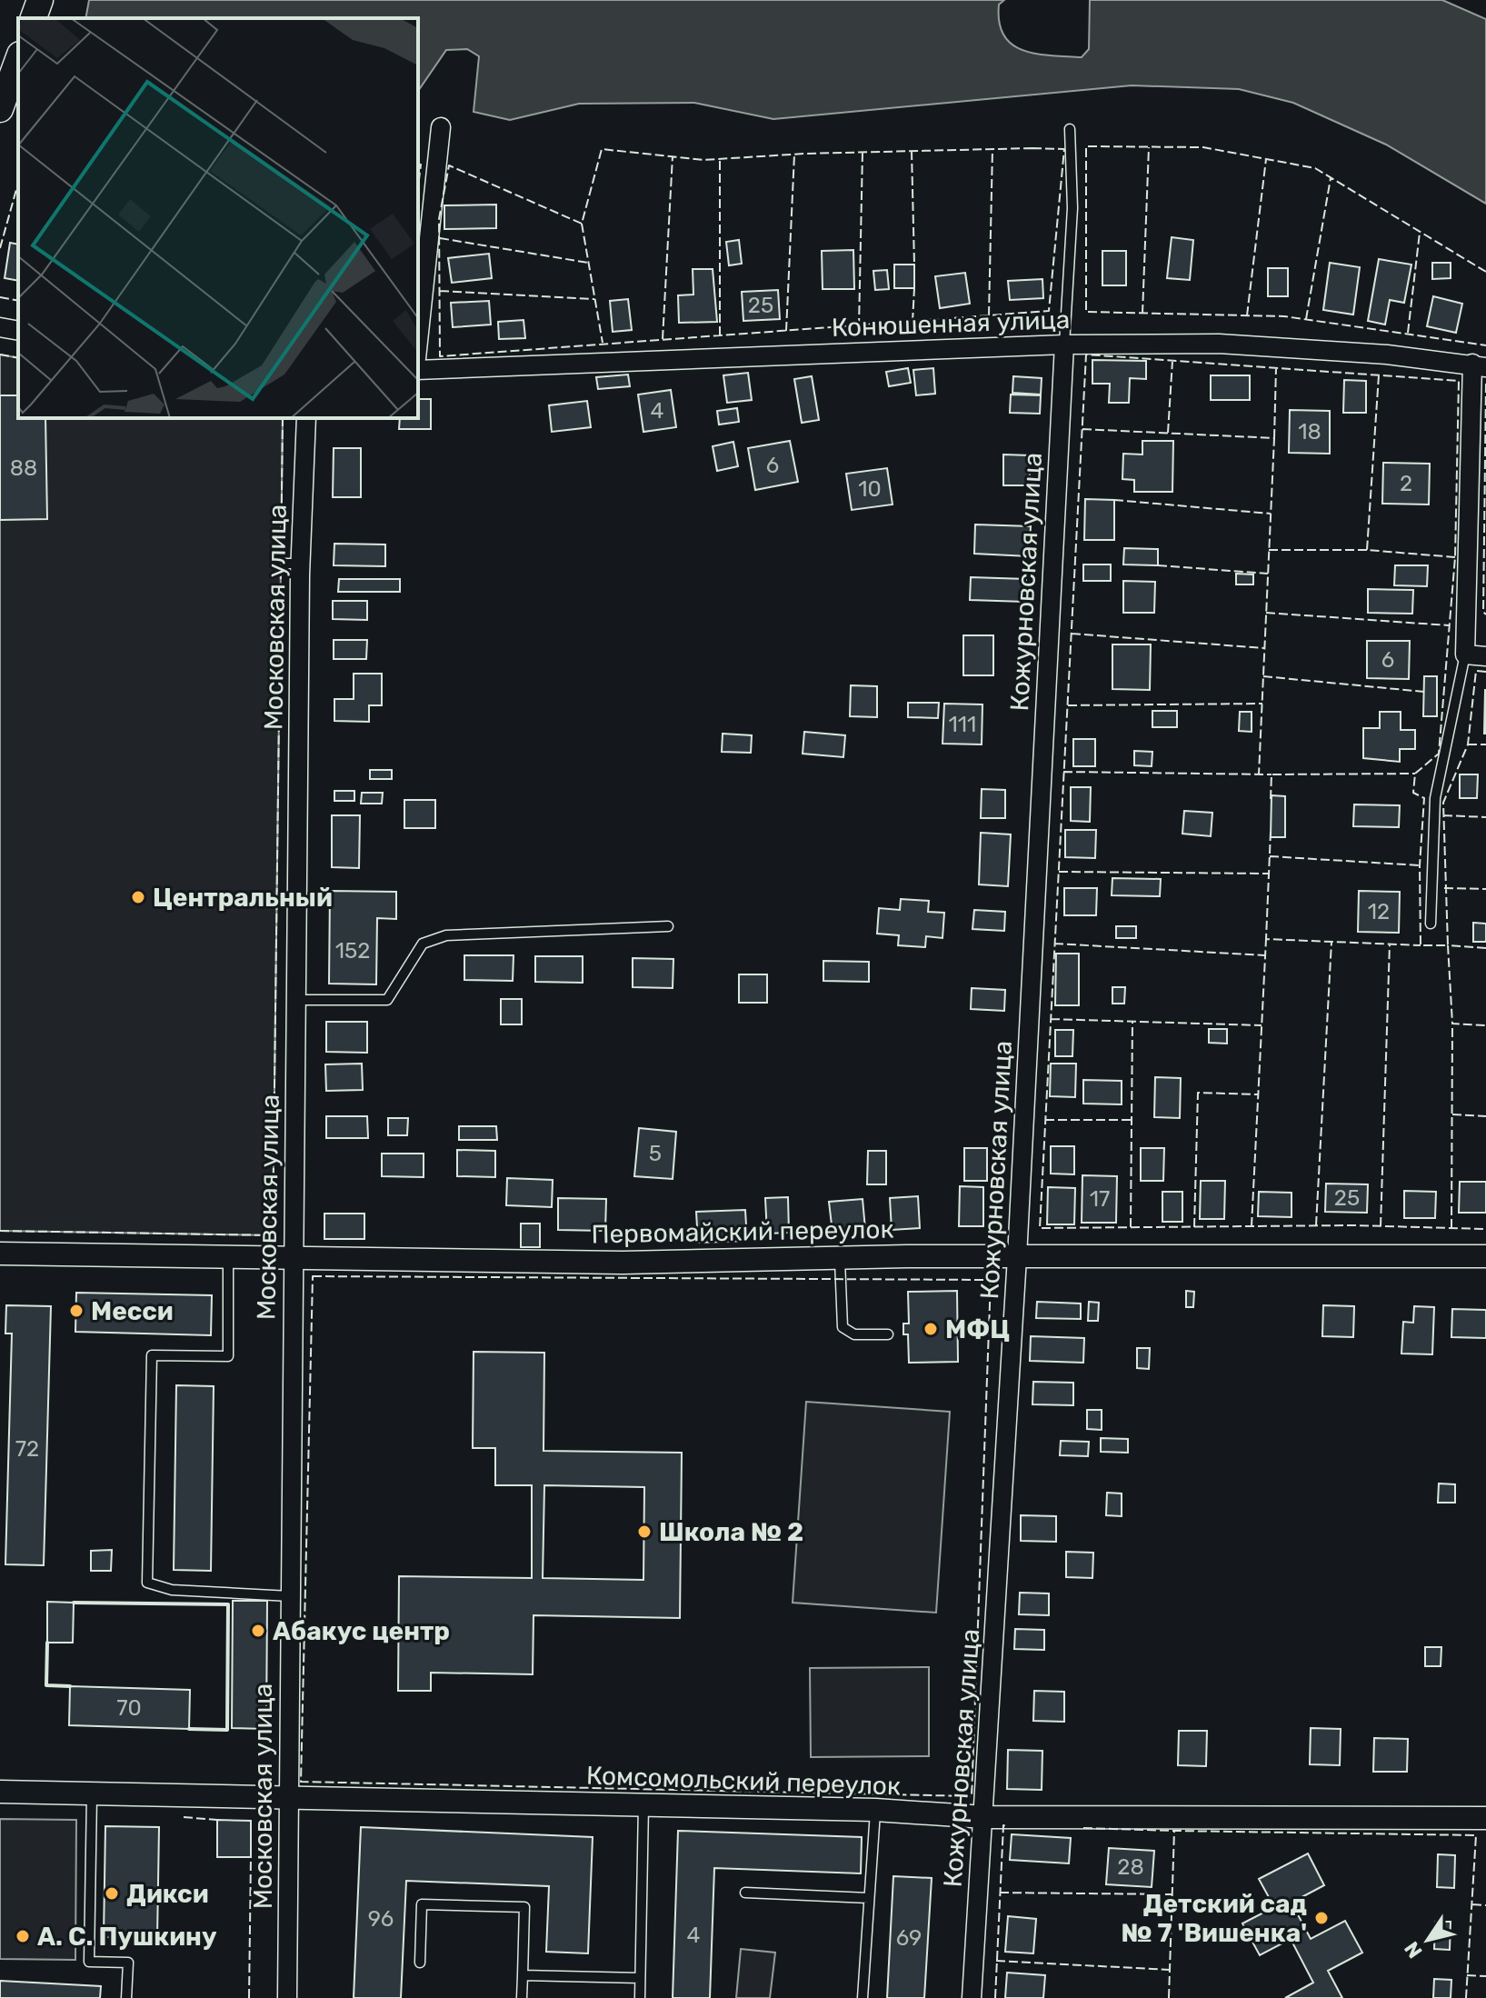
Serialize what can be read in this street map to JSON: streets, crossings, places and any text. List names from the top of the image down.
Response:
{
  "streets": {
    "street": [
      "Конюшенная улица",
      "Кожурновская улица",
      "Московская улица",
      "Первомайский переулок",
      "Комсомольский переулок"
    ]
  },
  "crossings": [
    ["Конюшенная улица", "Кожурновская улица"],
    ["Кожурновская улица", "Первомайский переулок"],
    ["Кожурновская улица", "Комсомольский переулок"],
    ["Московская улица", "Первомайский переулок"],
    ["Московская улица", "Комсомольский переулок"]
  ],
  "places": [
    "Центральный",
    "Месси",
    "МФЦ",
    "Школа № 2",
    "Абакус центр",
    "Дикси",
    "Детский сад № 7 'Вишенка'",
    "А. С. Пушкину"
  ],
  "house_numbers": [
    "25",
    "4",
    "18",
    "6",
    "88",
    "2",
    "10",
    "6",
    "111",
    "12",
    "152",
    "5",
    "25",
    "17",
    "72",
    "70",
    "28",
    "96",
    "4",
    "69"
  ],
  "north": "bottom left"
}
